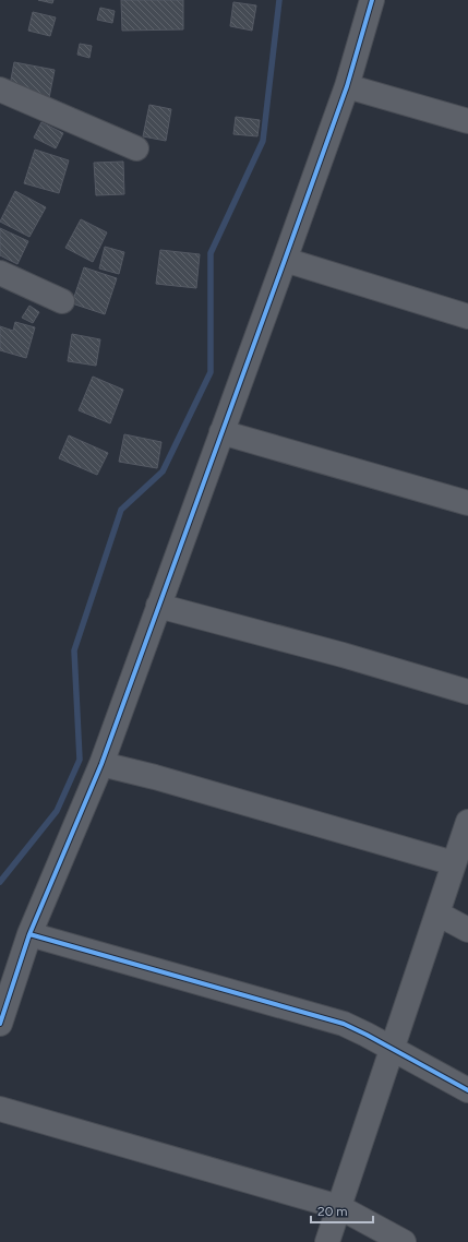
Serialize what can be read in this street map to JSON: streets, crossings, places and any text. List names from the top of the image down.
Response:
{
  "scale_bar": "20 m"
}
